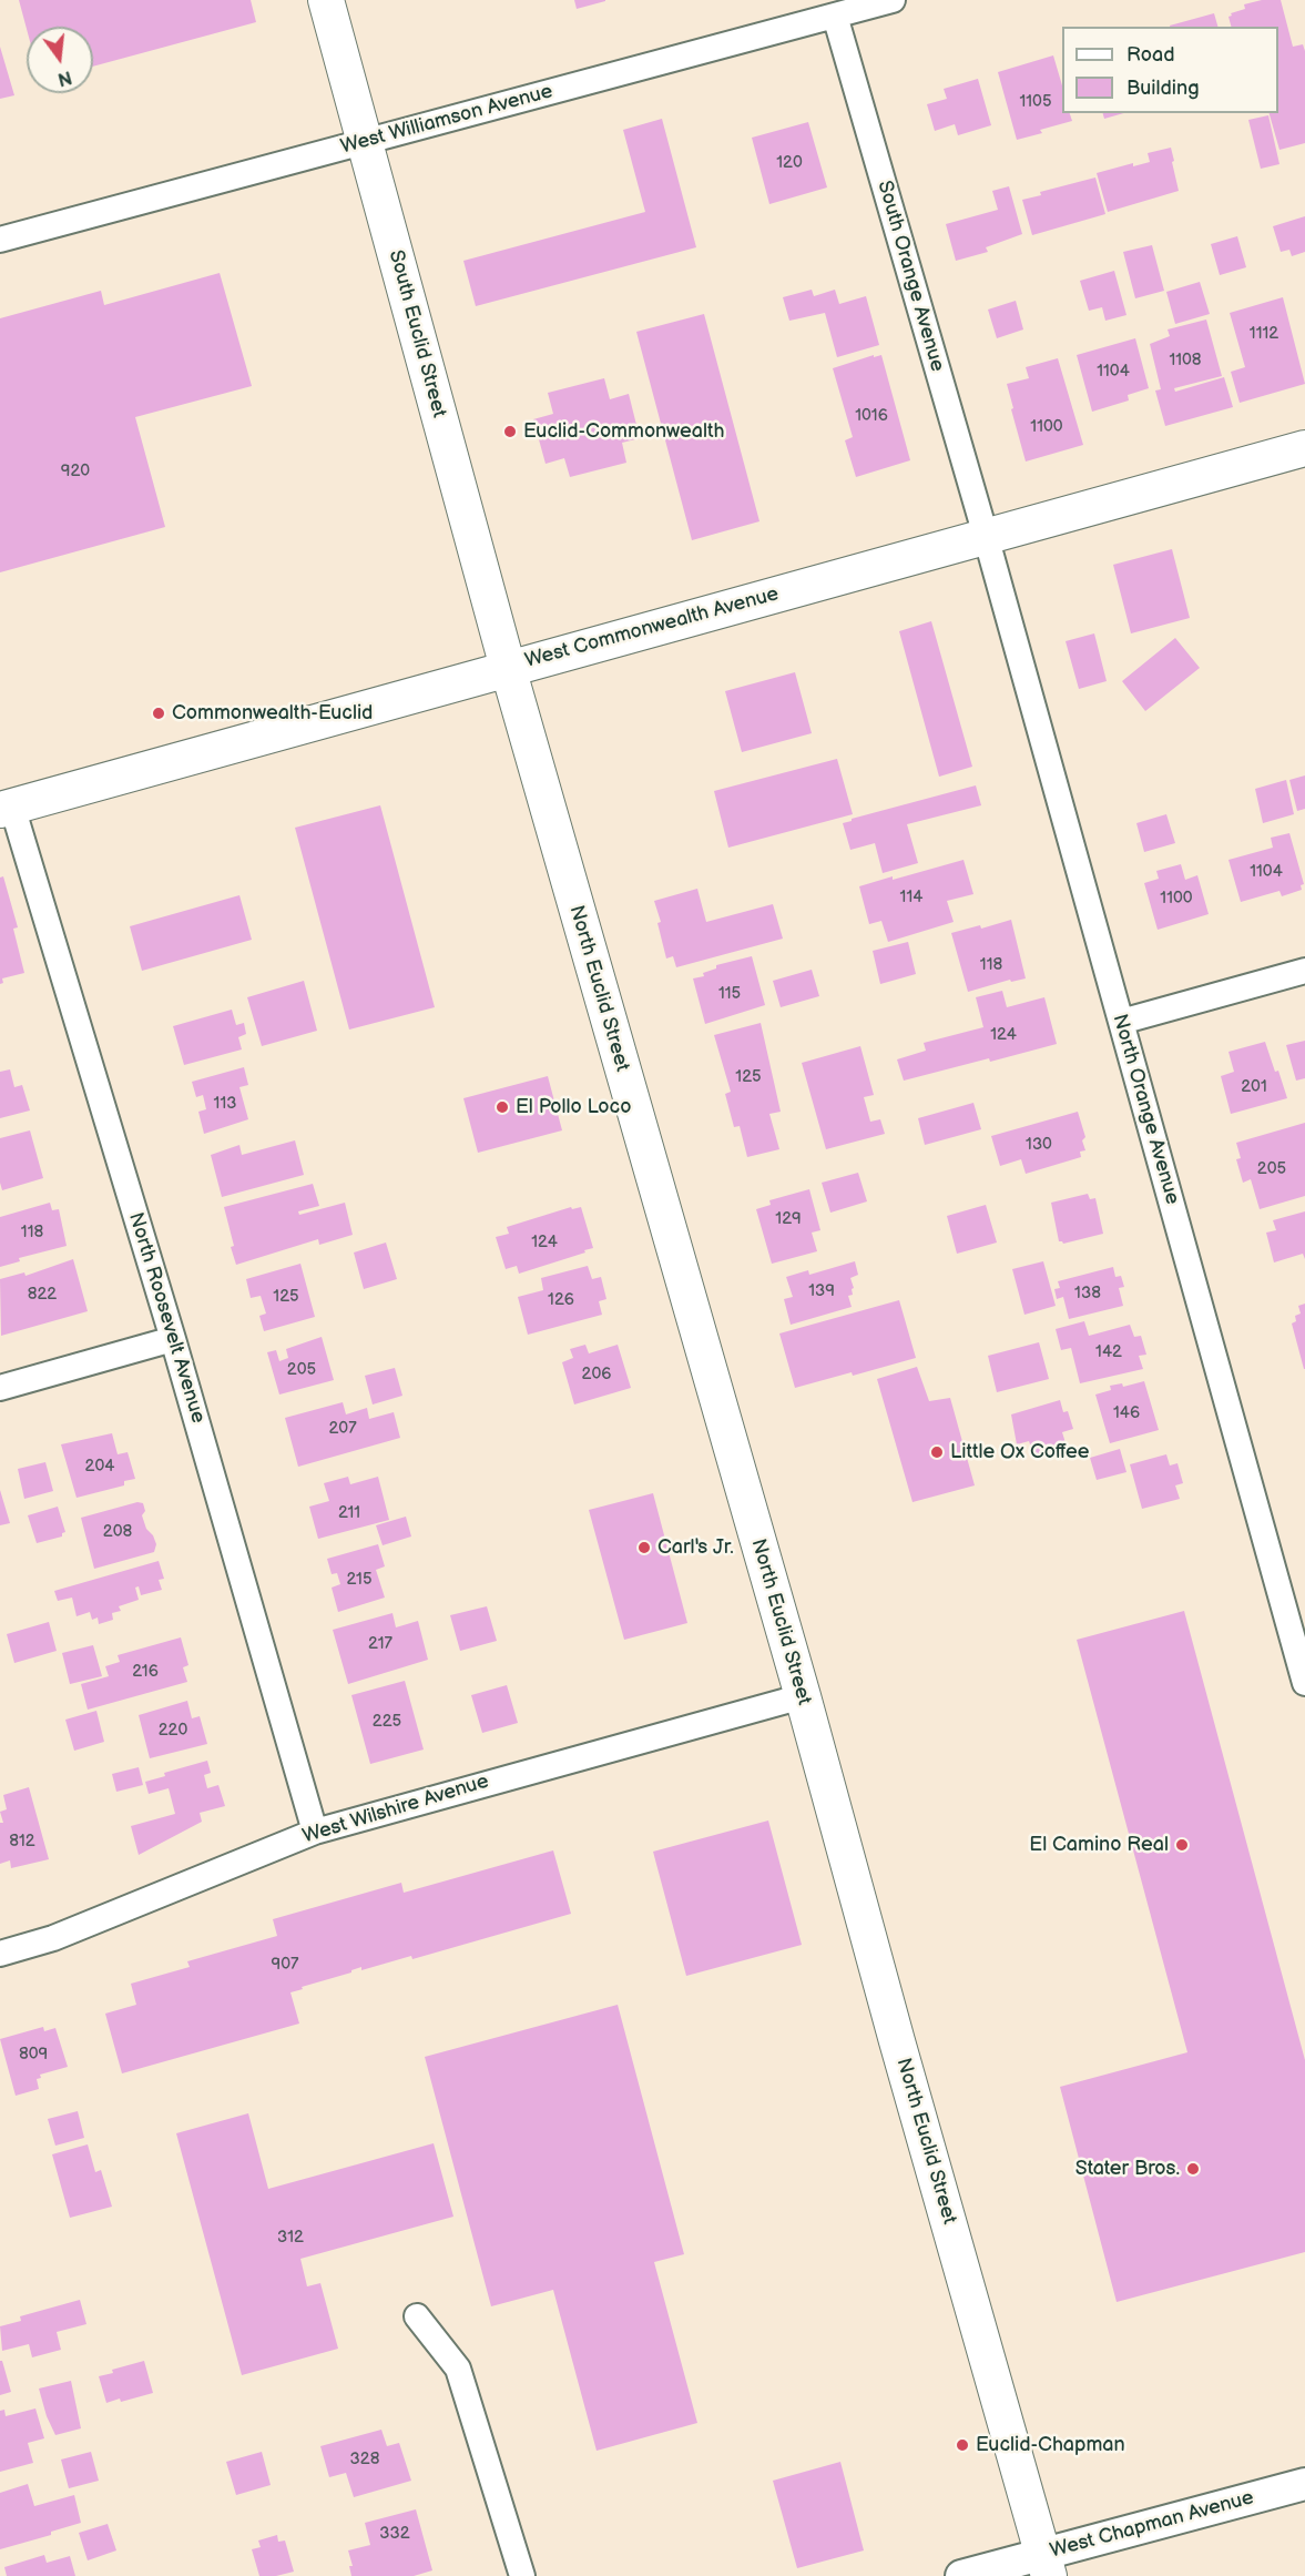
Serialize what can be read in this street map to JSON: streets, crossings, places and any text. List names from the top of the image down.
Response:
{
  "streets": {
    "main road": ["South Euclid Street", "West Commonwealth Avenue", "North Euclid Street"],
    "street": [
      "West Williamson Avenue",
      "South Orange Avenue",
      "North Orange Avenue",
      "North Roosevelt Avenue",
      "West Wilshire Avenue",
      "West Chapman Avenue"
    ]
  },
  "crossings": [
    ["West Williamson Avenue", "South Orange Avenue"],
    ["West Williamson Avenue", "South Euclid Street"],
    ["South Orange Avenue", "West Commonwealth Avenue"],
    ["South Orange Avenue", "North Orange Avenue"],
    ["South Euclid Street", "West Commonwealth Avenue"],
    ["South Euclid Street", "North Euclid Street"],
    ["West Commonwealth Avenue", "North Euclid Street"],
    ["West Commonwealth Avenue", "North Orange Avenue"],
    ["West Commonwealth Avenue", "North Roosevelt Avenue"],
    ["North Euclid Street", "West Wilshire Avenue"],
    ["North Euclid Street", "West Chapman Avenue"],
    ["North Roosevelt Avenue", "West Wilshire Avenue"]
  ],
  "places": [
    "Euclid-Commonwealth",
    "Commonwealth-Euclid",
    "El Pollo Loco",
    "Little Ox Coffee",
    "Carl's Jr.",
    "El Camino Real",
    "Stater Bros.",
    "Euclid-Chapman"
  ],
  "house_numbers": [
    "1105",
    "120",
    "1112",
    "1108",
    "1104",
    "1016",
    "1100",
    "920",
    "1104",
    "114",
    "1100",
    "118",
    "115",
    "124",
    "125",
    "201",
    "113",
    "130",
    "205",
    "129",
    "118",
    "124",
    "139",
    "138",
    "822",
    "125",
    "126",
    "142",
    "205",
    "206",
    "146",
    "207",
    "204",
    "211",
    "208",
    "215",
    "217",
    "216",
    "225",
    "220",
    "812",
    "907",
    "809",
    "312",
    "328",
    "332"
  ],
  "legend": ["Road", "Building"],
  "north": "bottom"
}
